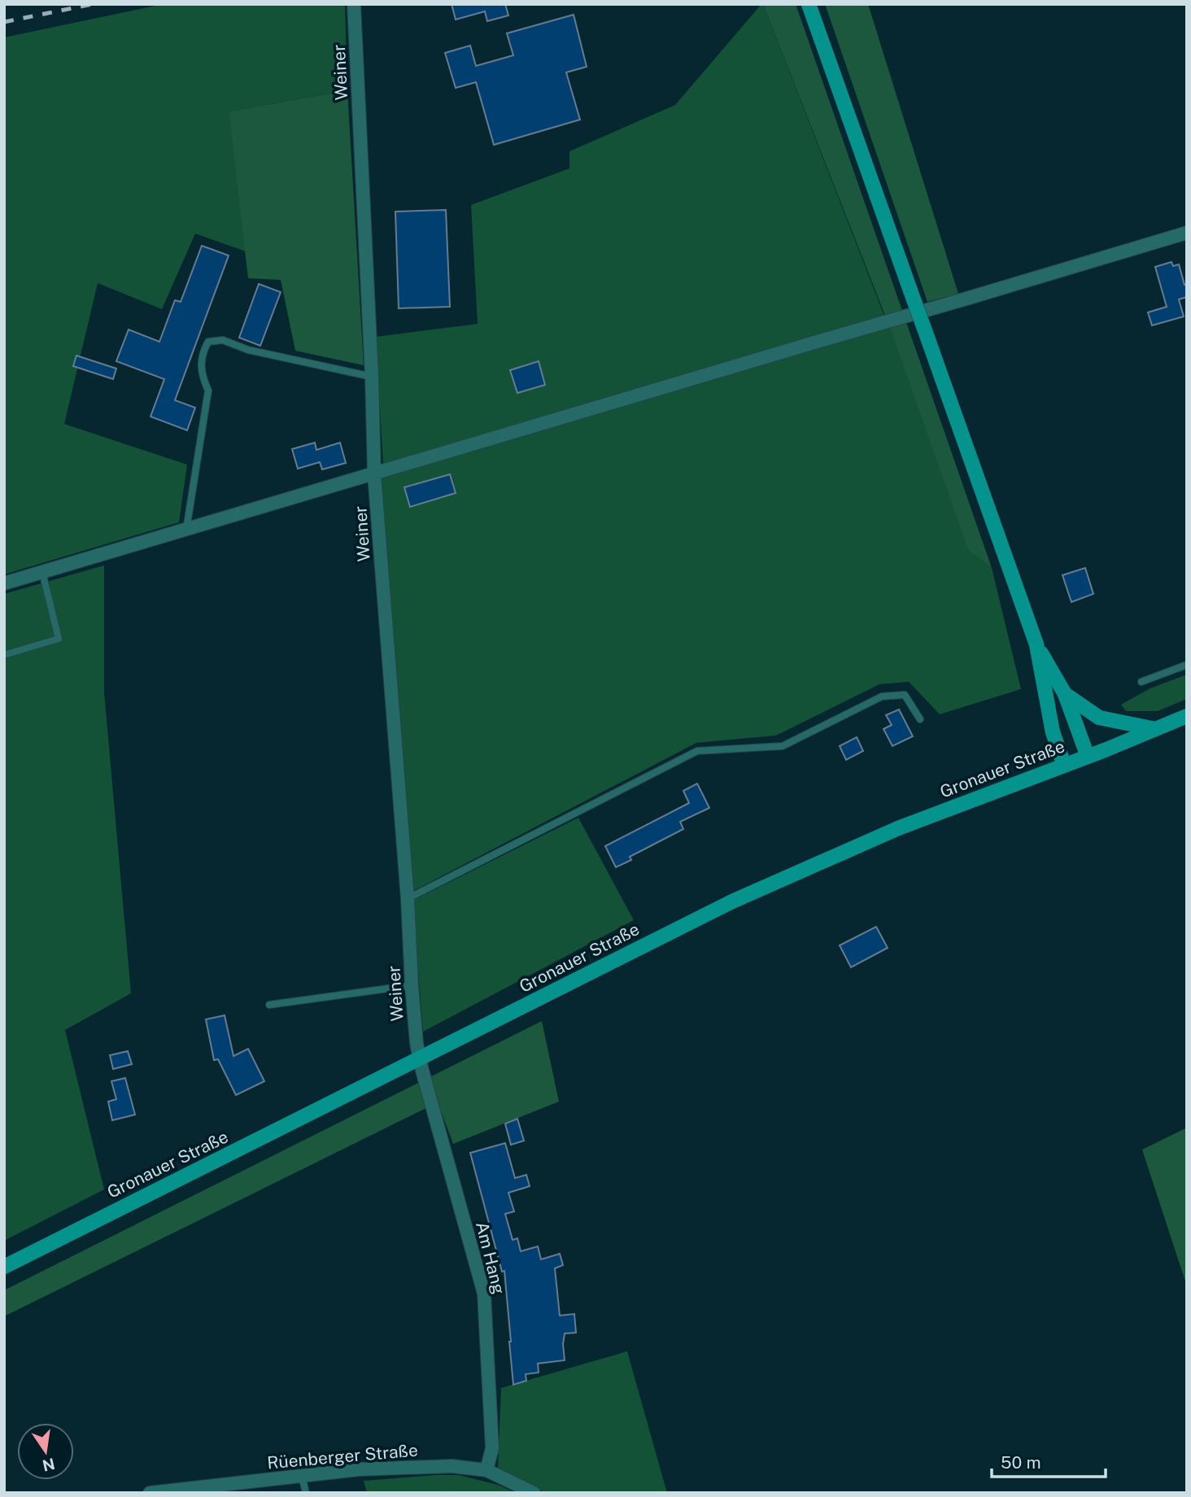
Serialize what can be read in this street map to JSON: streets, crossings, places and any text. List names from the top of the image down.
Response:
{
  "streets": {
    "main road": ["Gronauer Straße"],
    "street": ["Weiner", "Am Hang", "Rüenberger Straße"]
  },
  "crossings": [
    ["Weiner", "Gronauer Straße"],
    ["Weiner", "Am Hang"],
    ["Gronauer Straße", "Am Hang"],
    ["Am Hang", "Rüenberger Straße"]
  ],
  "scale_bar": "50 m",
  "north": "bottom"
}
